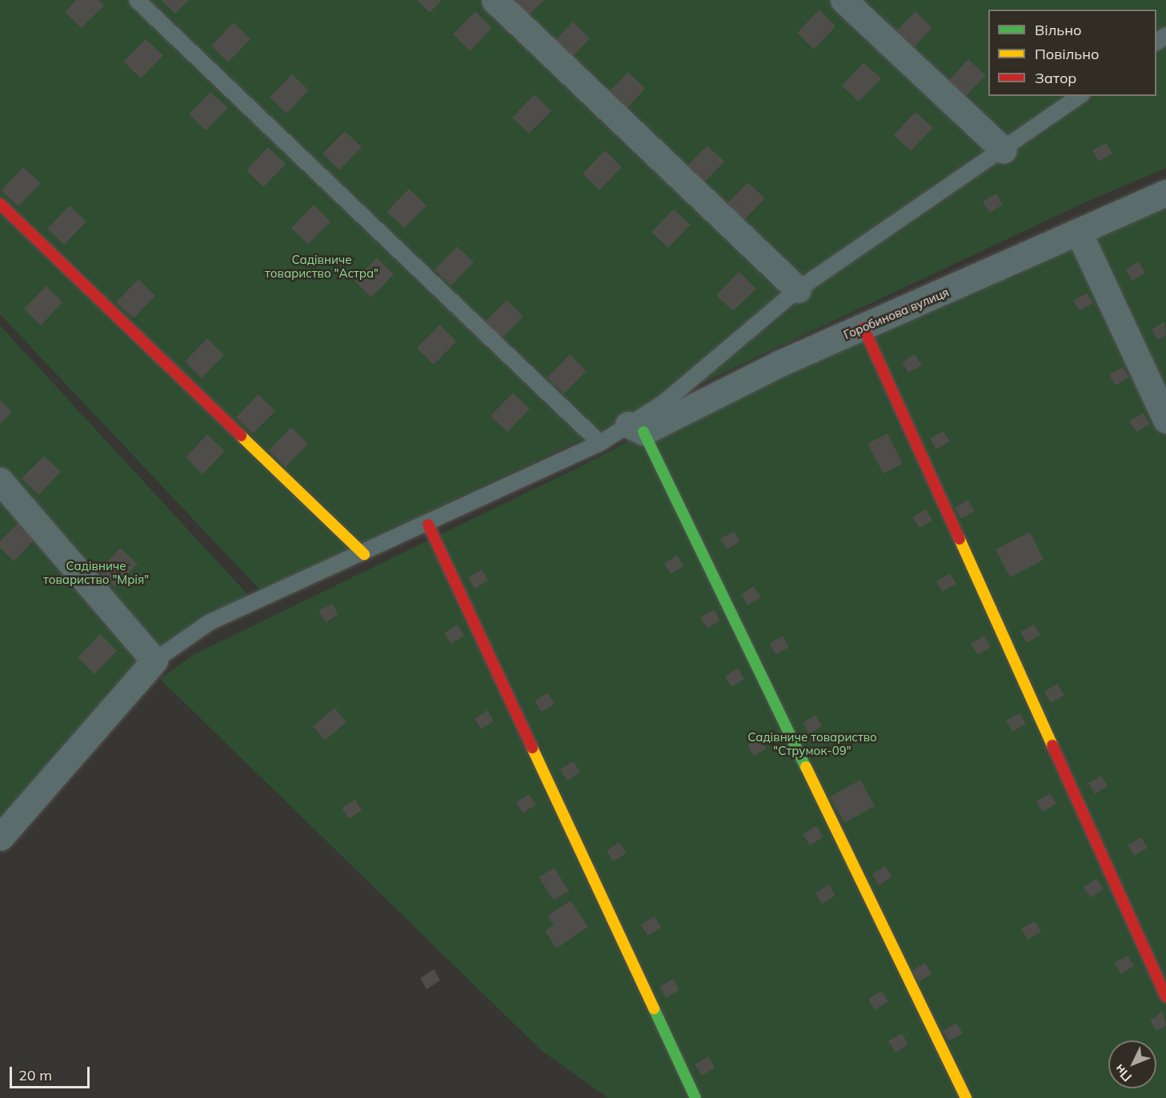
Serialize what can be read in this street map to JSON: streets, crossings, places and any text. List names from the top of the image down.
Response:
{
  "streets": {
    "street": ["Горобинова вулиця"]
  },
  "parks": ["Садівниче товариство \"Астра\"", "Садівниче товариство \"Мрія\"", "Садівниче товариство \"Струмок-09\""],
  "legend": ["Вільно", "Повільно", "Затор"],
  "scale_bar": "20 m",
  "north": "bottom left"
}
